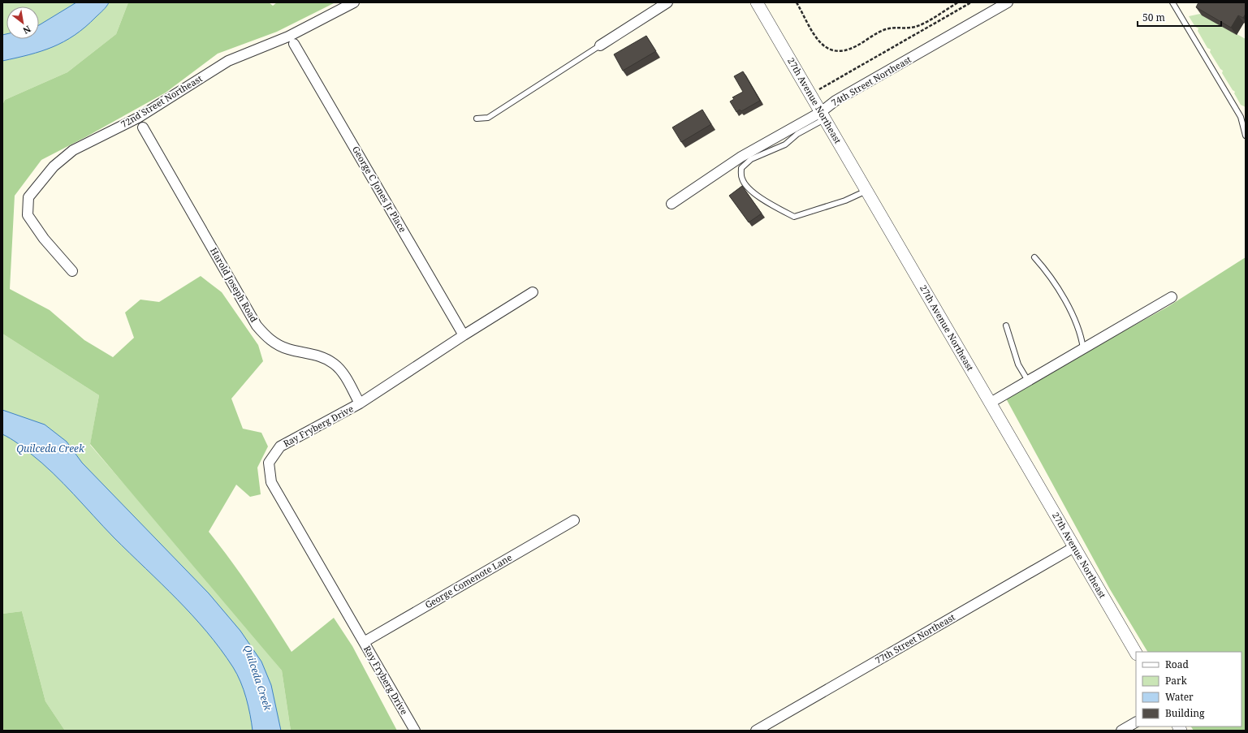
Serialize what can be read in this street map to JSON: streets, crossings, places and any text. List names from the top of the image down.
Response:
{
  "streets": {
    "street": [
      "74th Street Northeast",
      "27th Avenue Northeast",
      "72nd Street Northeast",
      "George C Jones Jr Place",
      "Harold Joseph Road",
      "Ray Fryberg Drive",
      "George Comenote Lane",
      "77th Street Northeast"
    ]
  },
  "crossings": [
    ["74th Street Northeast", "27th Avenue Northeast"],
    ["27th Avenue Northeast", "77th Street Northeast"],
    ["George C Jones Jr Place", "Ray Fryberg Drive"],
    ["Harold Joseph Road", "Ray Fryberg Drive"],
    ["Ray Fryberg Drive", "George Comenote Lane"]
  ],
  "water": ["Quilceda Creek"],
  "legend": [
    "Road",
    "Park",
    "Water",
    "Building"
  ],
  "scale_bar": "50 m",
  "north": "bottom right"
}
